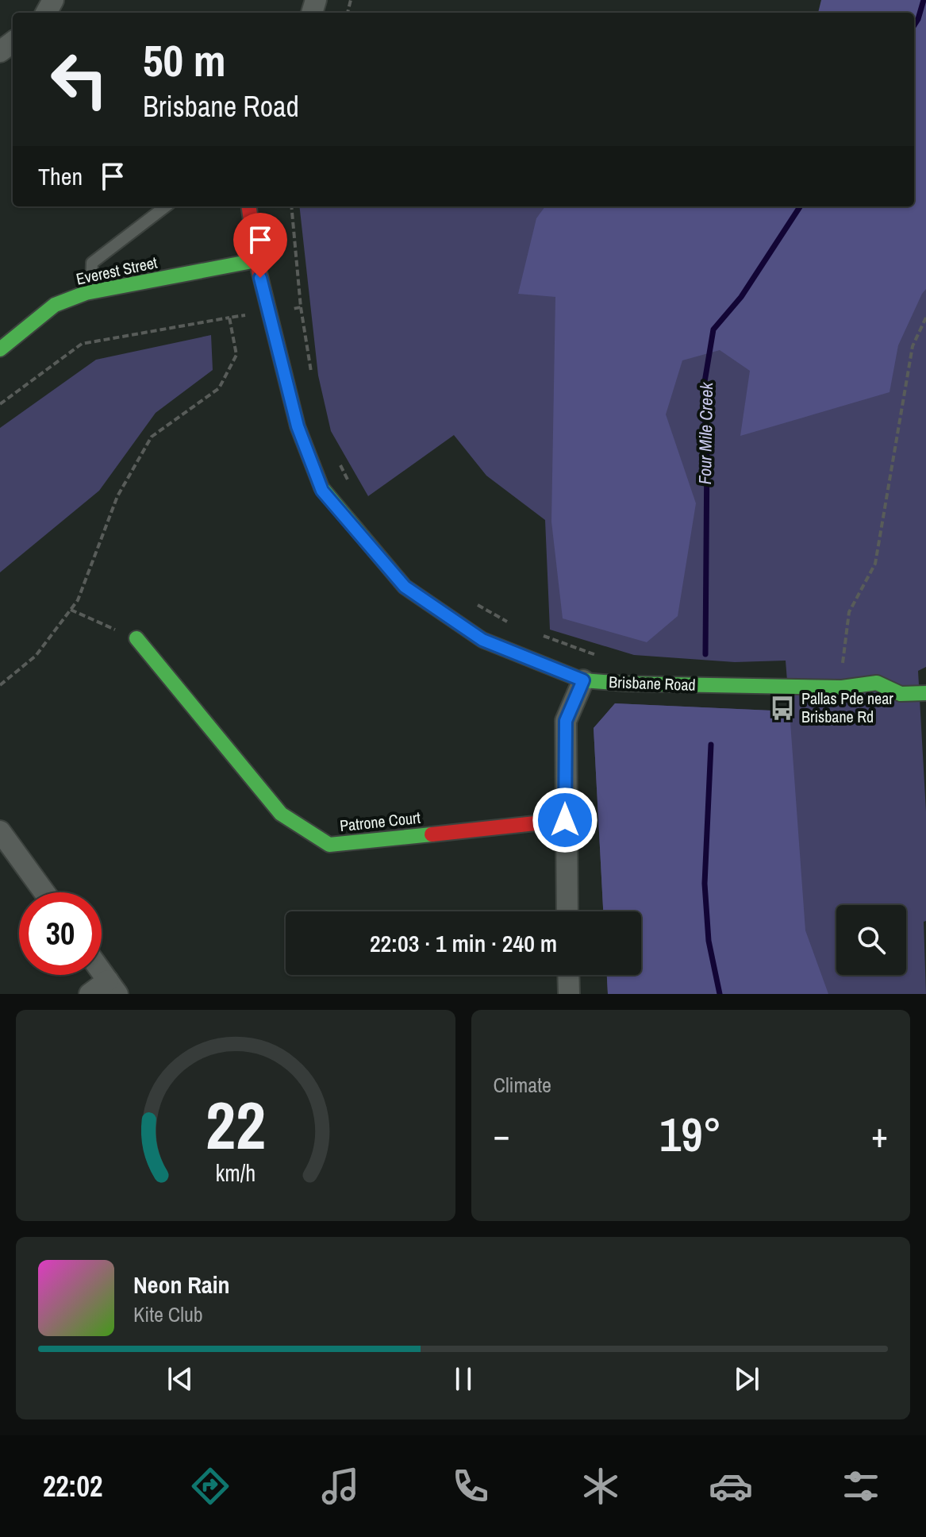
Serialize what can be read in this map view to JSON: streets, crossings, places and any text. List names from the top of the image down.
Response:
{
  "streets": {
    "street": ["Everest Street", "Brisbane Road", "Patrone Court"]
  },
  "crossings": [
    ["Everest Street", "Brisbane Road"]
  ],
  "water": ["Four Mile Creek"],
  "places": {
    "bus stop": ["Pallas Pde near Brisbane Rd"]
  },
  "page": {
    "turn": ["50 m", "Brisbane Road"],
    "then": "Then",
    "limit": "30",
    "trip": "22:03 · 1 min · 240 m",
    "tile": "Climate",
    "heat": ["−", "19°", "+"],
    "song": ["Neon Rain", "Kite Club"],
    "tabs": "22:02",
    "gauge": ["22", "km/h"]
  }
}
